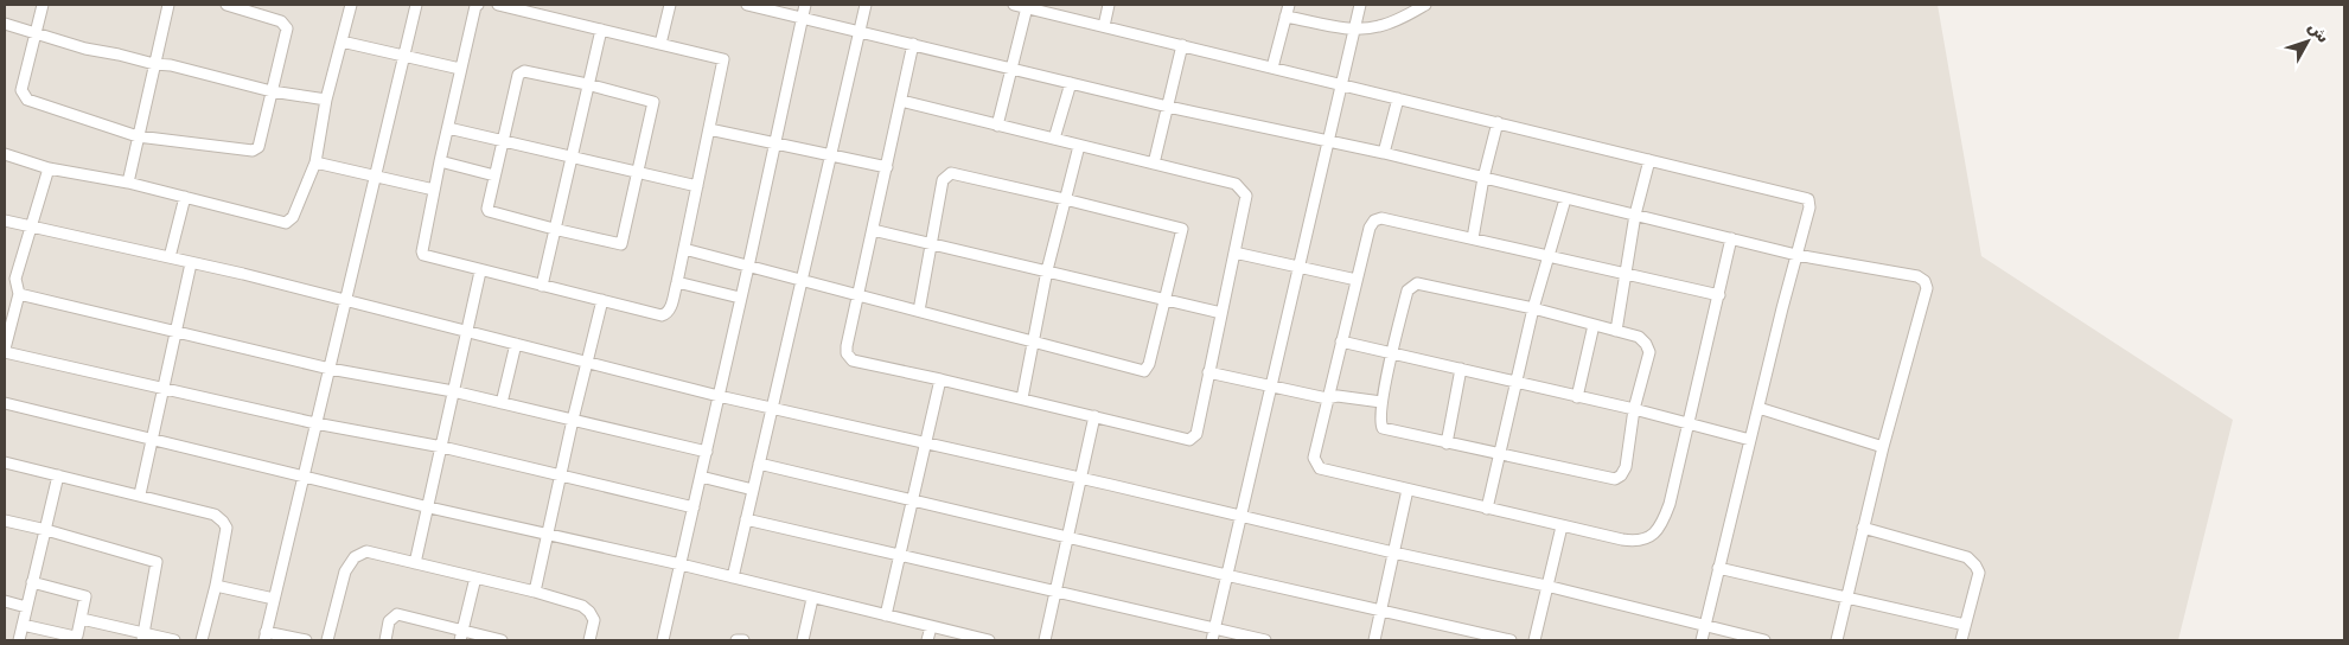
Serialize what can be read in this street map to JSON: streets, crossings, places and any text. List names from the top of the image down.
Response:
{
  "north": "top right"
}
